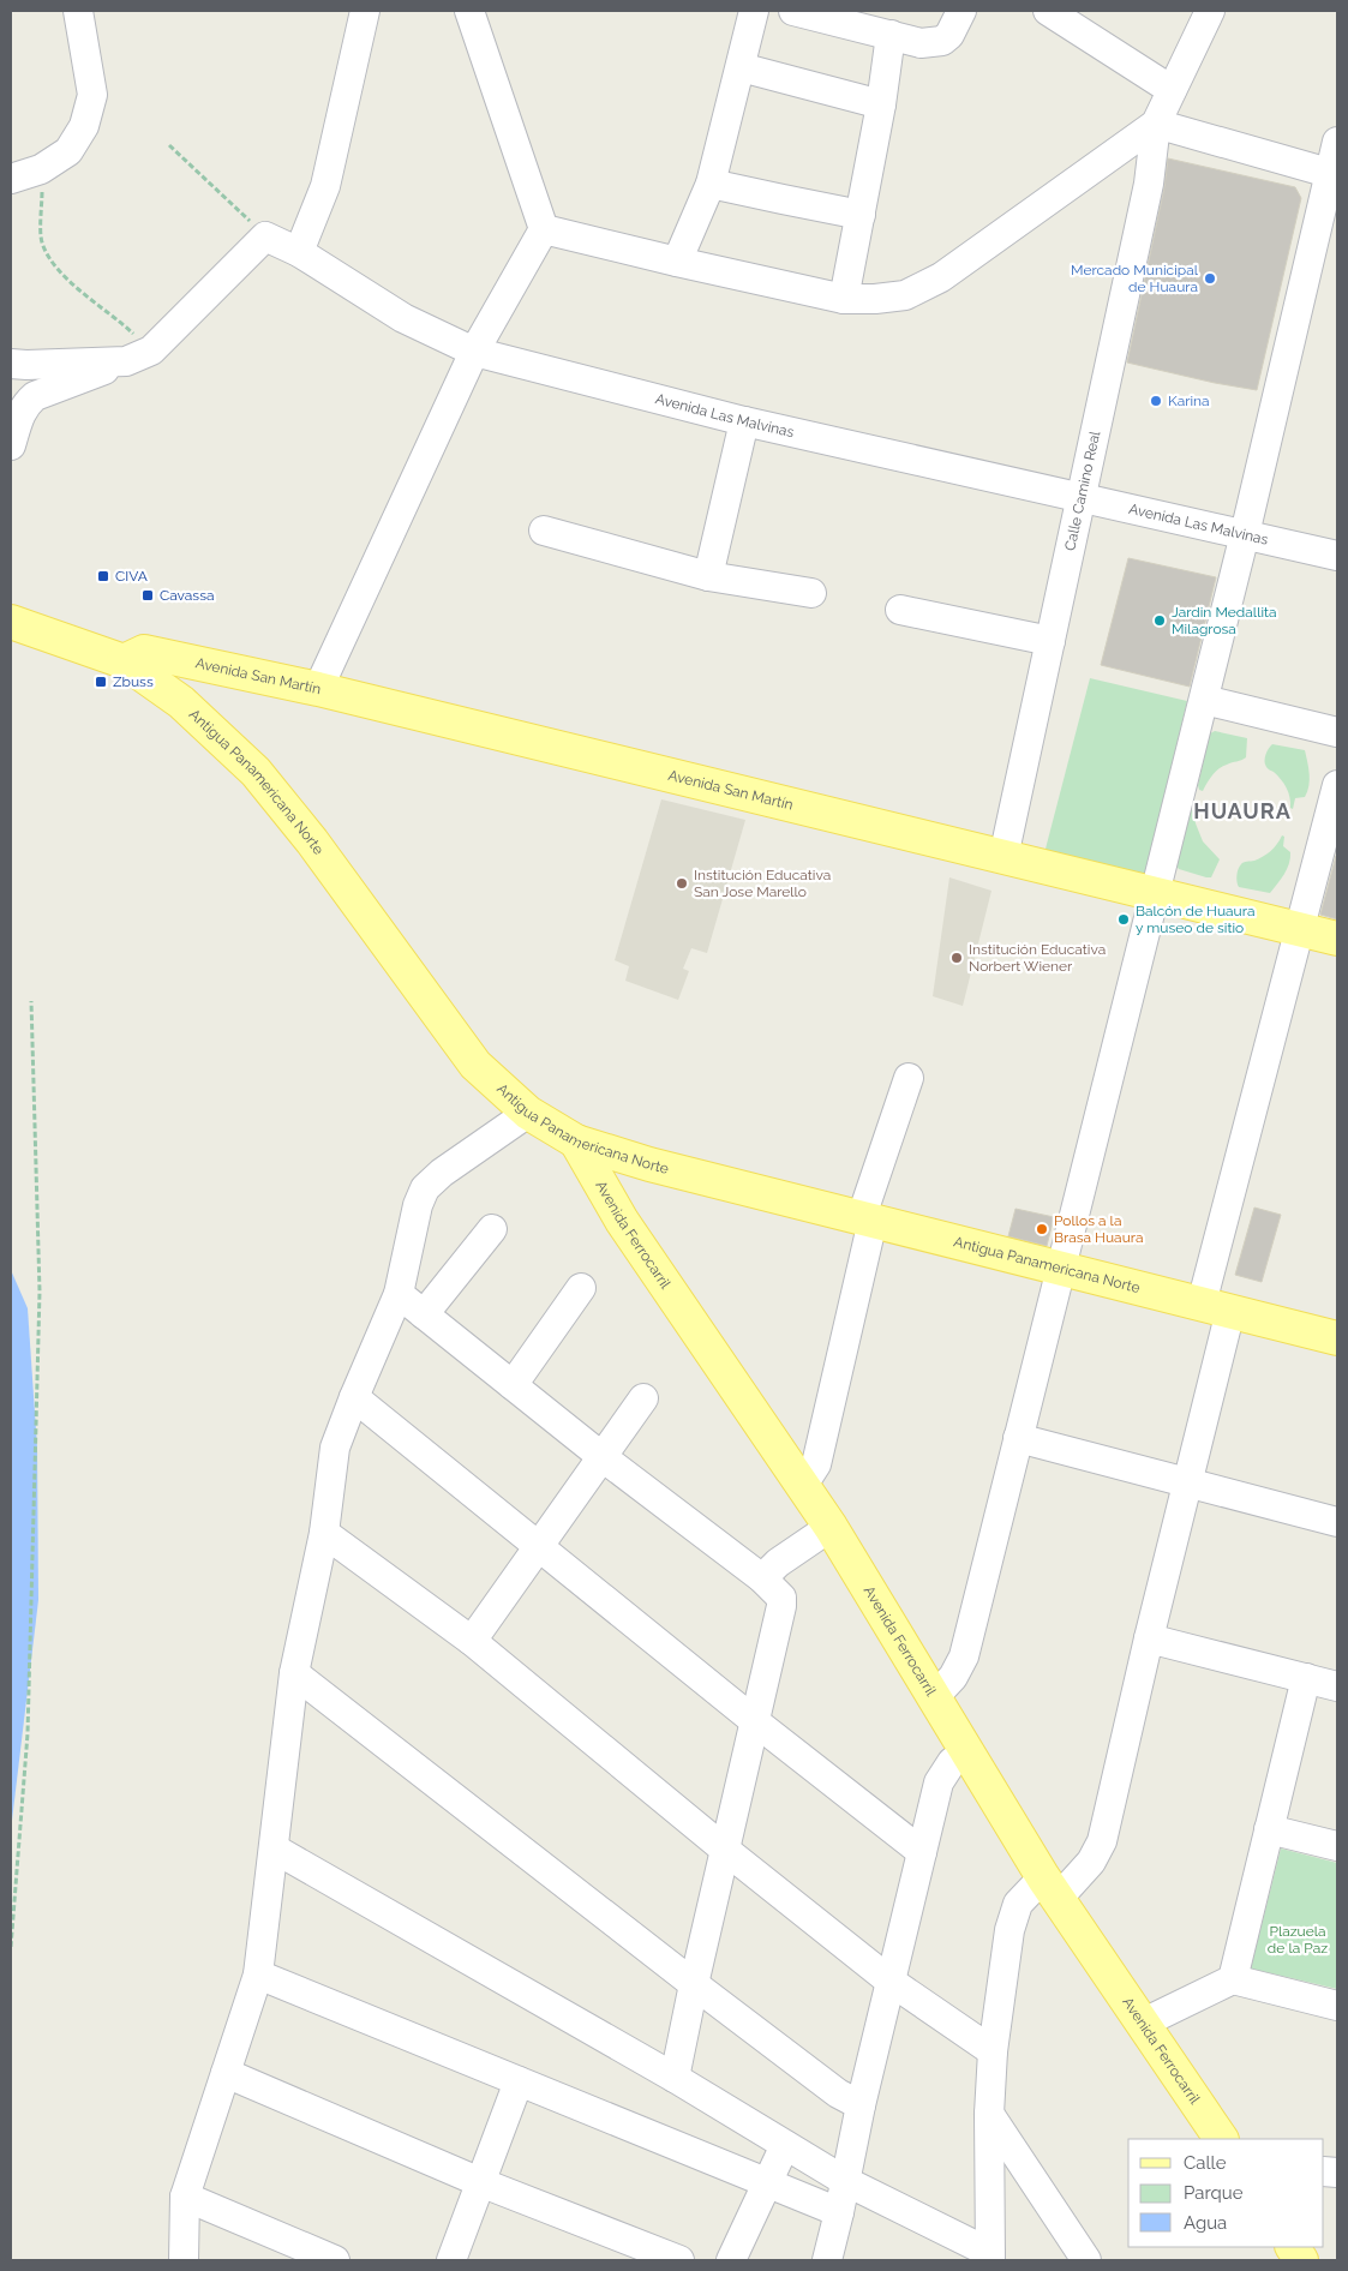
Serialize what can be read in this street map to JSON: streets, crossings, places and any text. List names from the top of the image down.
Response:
{
  "streets": {
    "main road": ["Avenida San Martín", "Antigua Panamericana Norte", "Avenida Ferrocarril"],
    "street": ["Avenida Las Malvinas", "Calle Camino Real"]
  },
  "crossings": [
    ["Avenida Las Malvinas", "Calle Camino Real"],
    ["Calle Camino Real", "Avenida San Martín"],
    ["Avenida San Martín", "Antigua Panamericana Norte"],
    ["Antigua Panamericana Norte", "Avenida Ferrocarril"]
  ],
  "districts": ["HUAURA"],
  "parks": ["Plazuela de la Paz"],
  "places": {
    "other": [
      "Mercado Municipal de Huaura",
      "Karina",
      "Jardin Medallita Milagrosa",
      "Institución Educativa San Jose Marello",
      "Balcón de Huaura y museo de sitio",
      "Institución Educativa Norbert Wiener",
      "Pollos a la Brasa Huaura"
    ],
    "transit": ["CIVA", "Cavassa", "Zbuss"]
  },
  "legend": ["Calle", "Parque", "Agua"]
}
